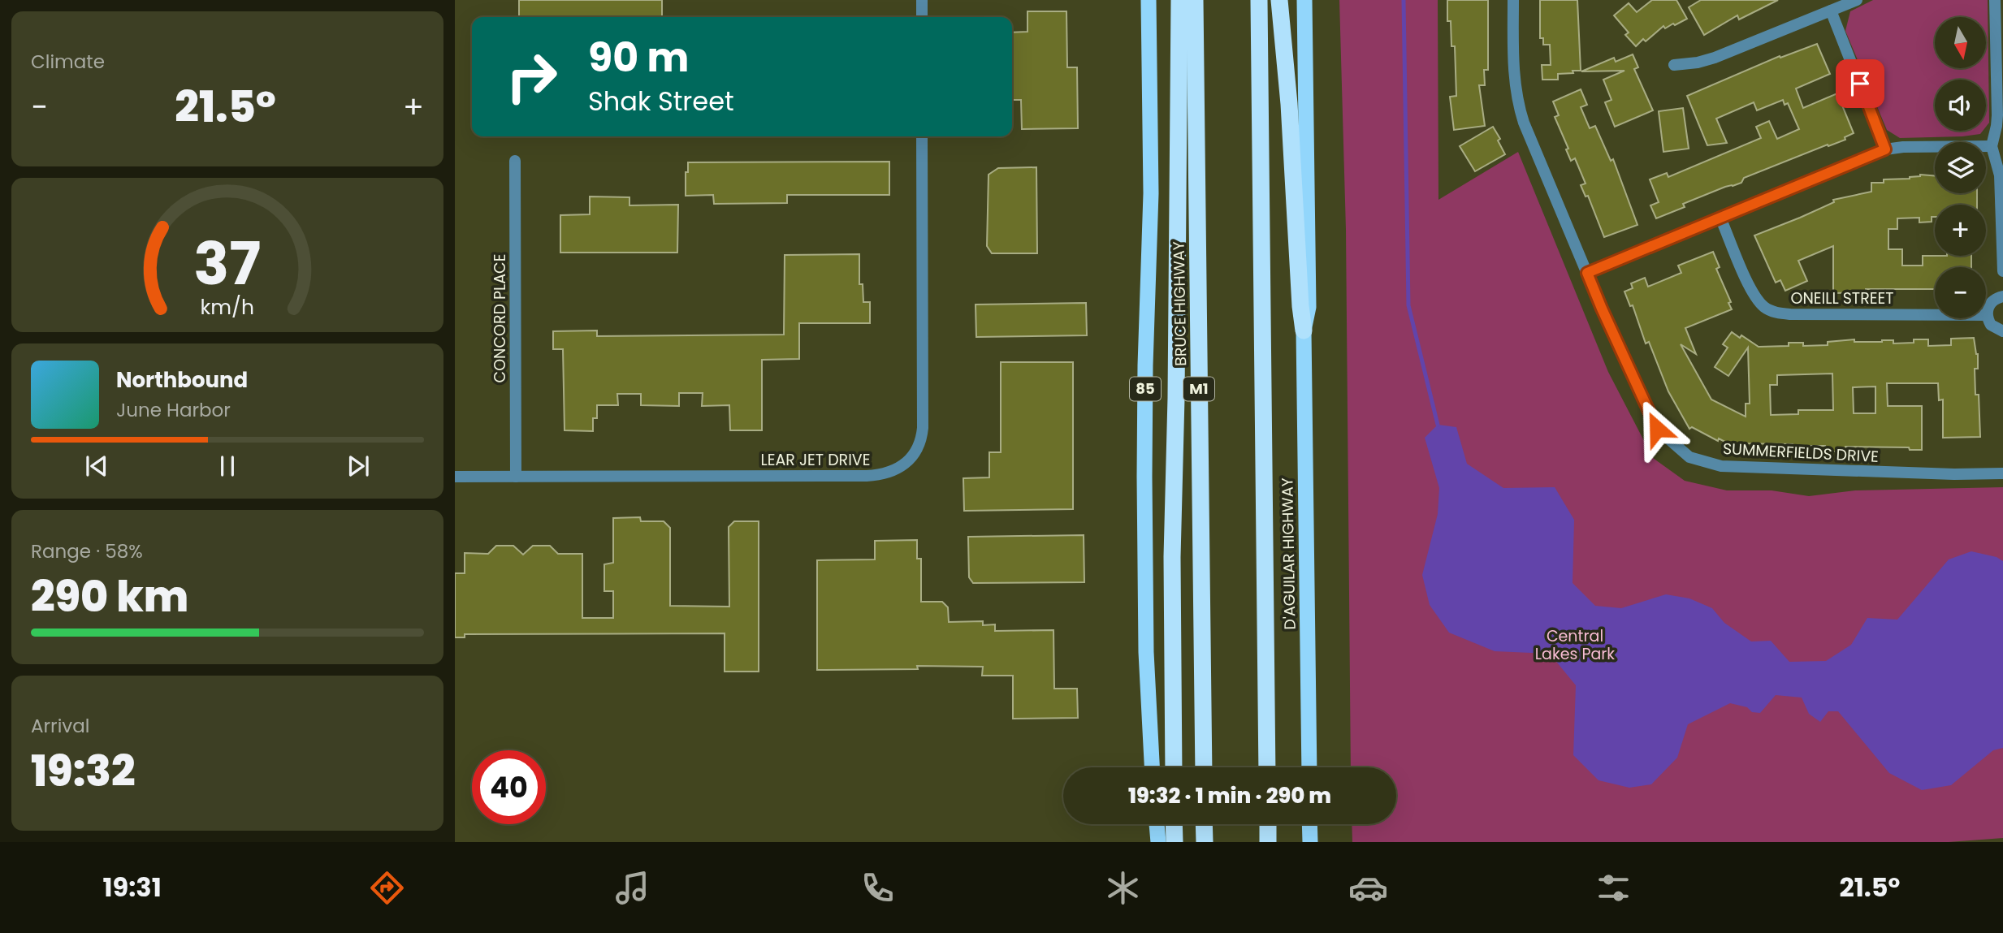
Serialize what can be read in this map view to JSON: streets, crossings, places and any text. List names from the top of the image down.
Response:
{
  "streets": {
    "highway": [
      "BRUCE HIGHWAY",
      "85",
      "M1",
      "D'AGUILAR HIGHWAY"
    ],
    "street": [
      "ONEILL STREET",
      "CONCORD PLACE",
      "SUMMERFIELDS DRIVE",
      "LEAR JET DRIVE"
    ]
  },
  "crossings": [
    ["CONCORD PLACE", "LEAR JET DRIVE"]
  ],
  "parks": ["Central Lakes Park"],
  "north": "bottom",
  "page": {
    "tile": [
      "Climate",
      ["Range · 58%", "290 km"],
      ["Arrival", "19:32"]
    ],
    "map_buttons": ["+", "−"],
    "turn": ["90 m", "Shak Street"],
    "heat": ["−", "21.5°", "+"],
    "song": ["Northbound", "June Harbor"],
    "limit": "40",
    "trip": "19:32 · 1 min · 290 m",
    "tabs": ["19:31", "21.5°"],
    "gauge": ["37", "km/h"]
  }
}
